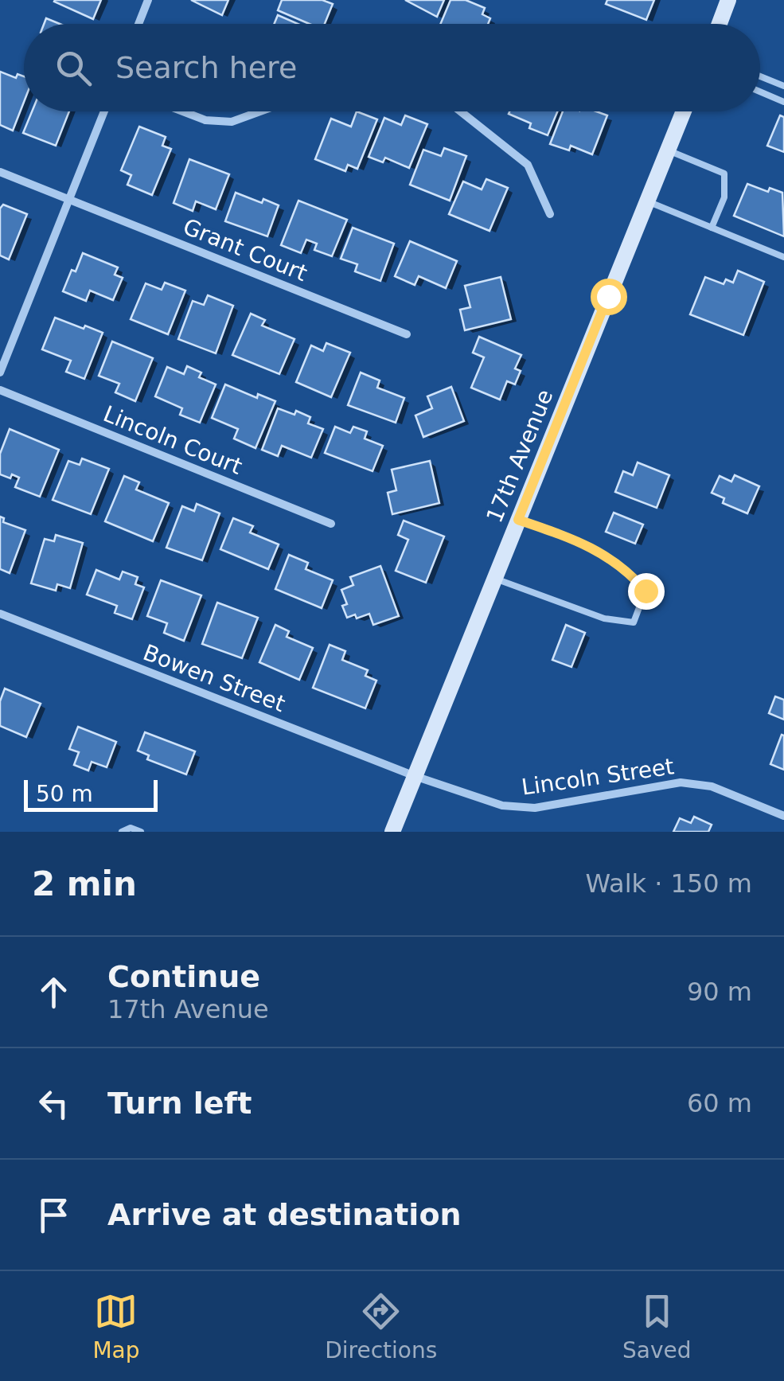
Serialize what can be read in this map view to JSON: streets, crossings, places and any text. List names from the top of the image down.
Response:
{
  "streets": {
    "main road": ["17th Avenue"],
    "street": [
      "Grant Court",
      "Lincoln Court",
      "Bowen Street",
      "Lincoln Street"
    ]
  },
  "crossings": [
    ["17th Avenue", "Bowen Street"],
    ["17th Avenue", "Lincoln Street"],
    ["Bowen Street", "Lincoln Street"]
  ],
  "scale_bar": "50 m",
  "page": {
    "search": "Search here",
    "scale": "50 m",
    "heading": ["2 min", "Walk · 150 m"],
    "list": [
      ["Continue", "17th Avenue", "90 m"],
      ["Turn left", "60 m"],
      "Arrive at destination"
    ],
    "nav": ["Map", "Directions", "Saved"]
  }
}
